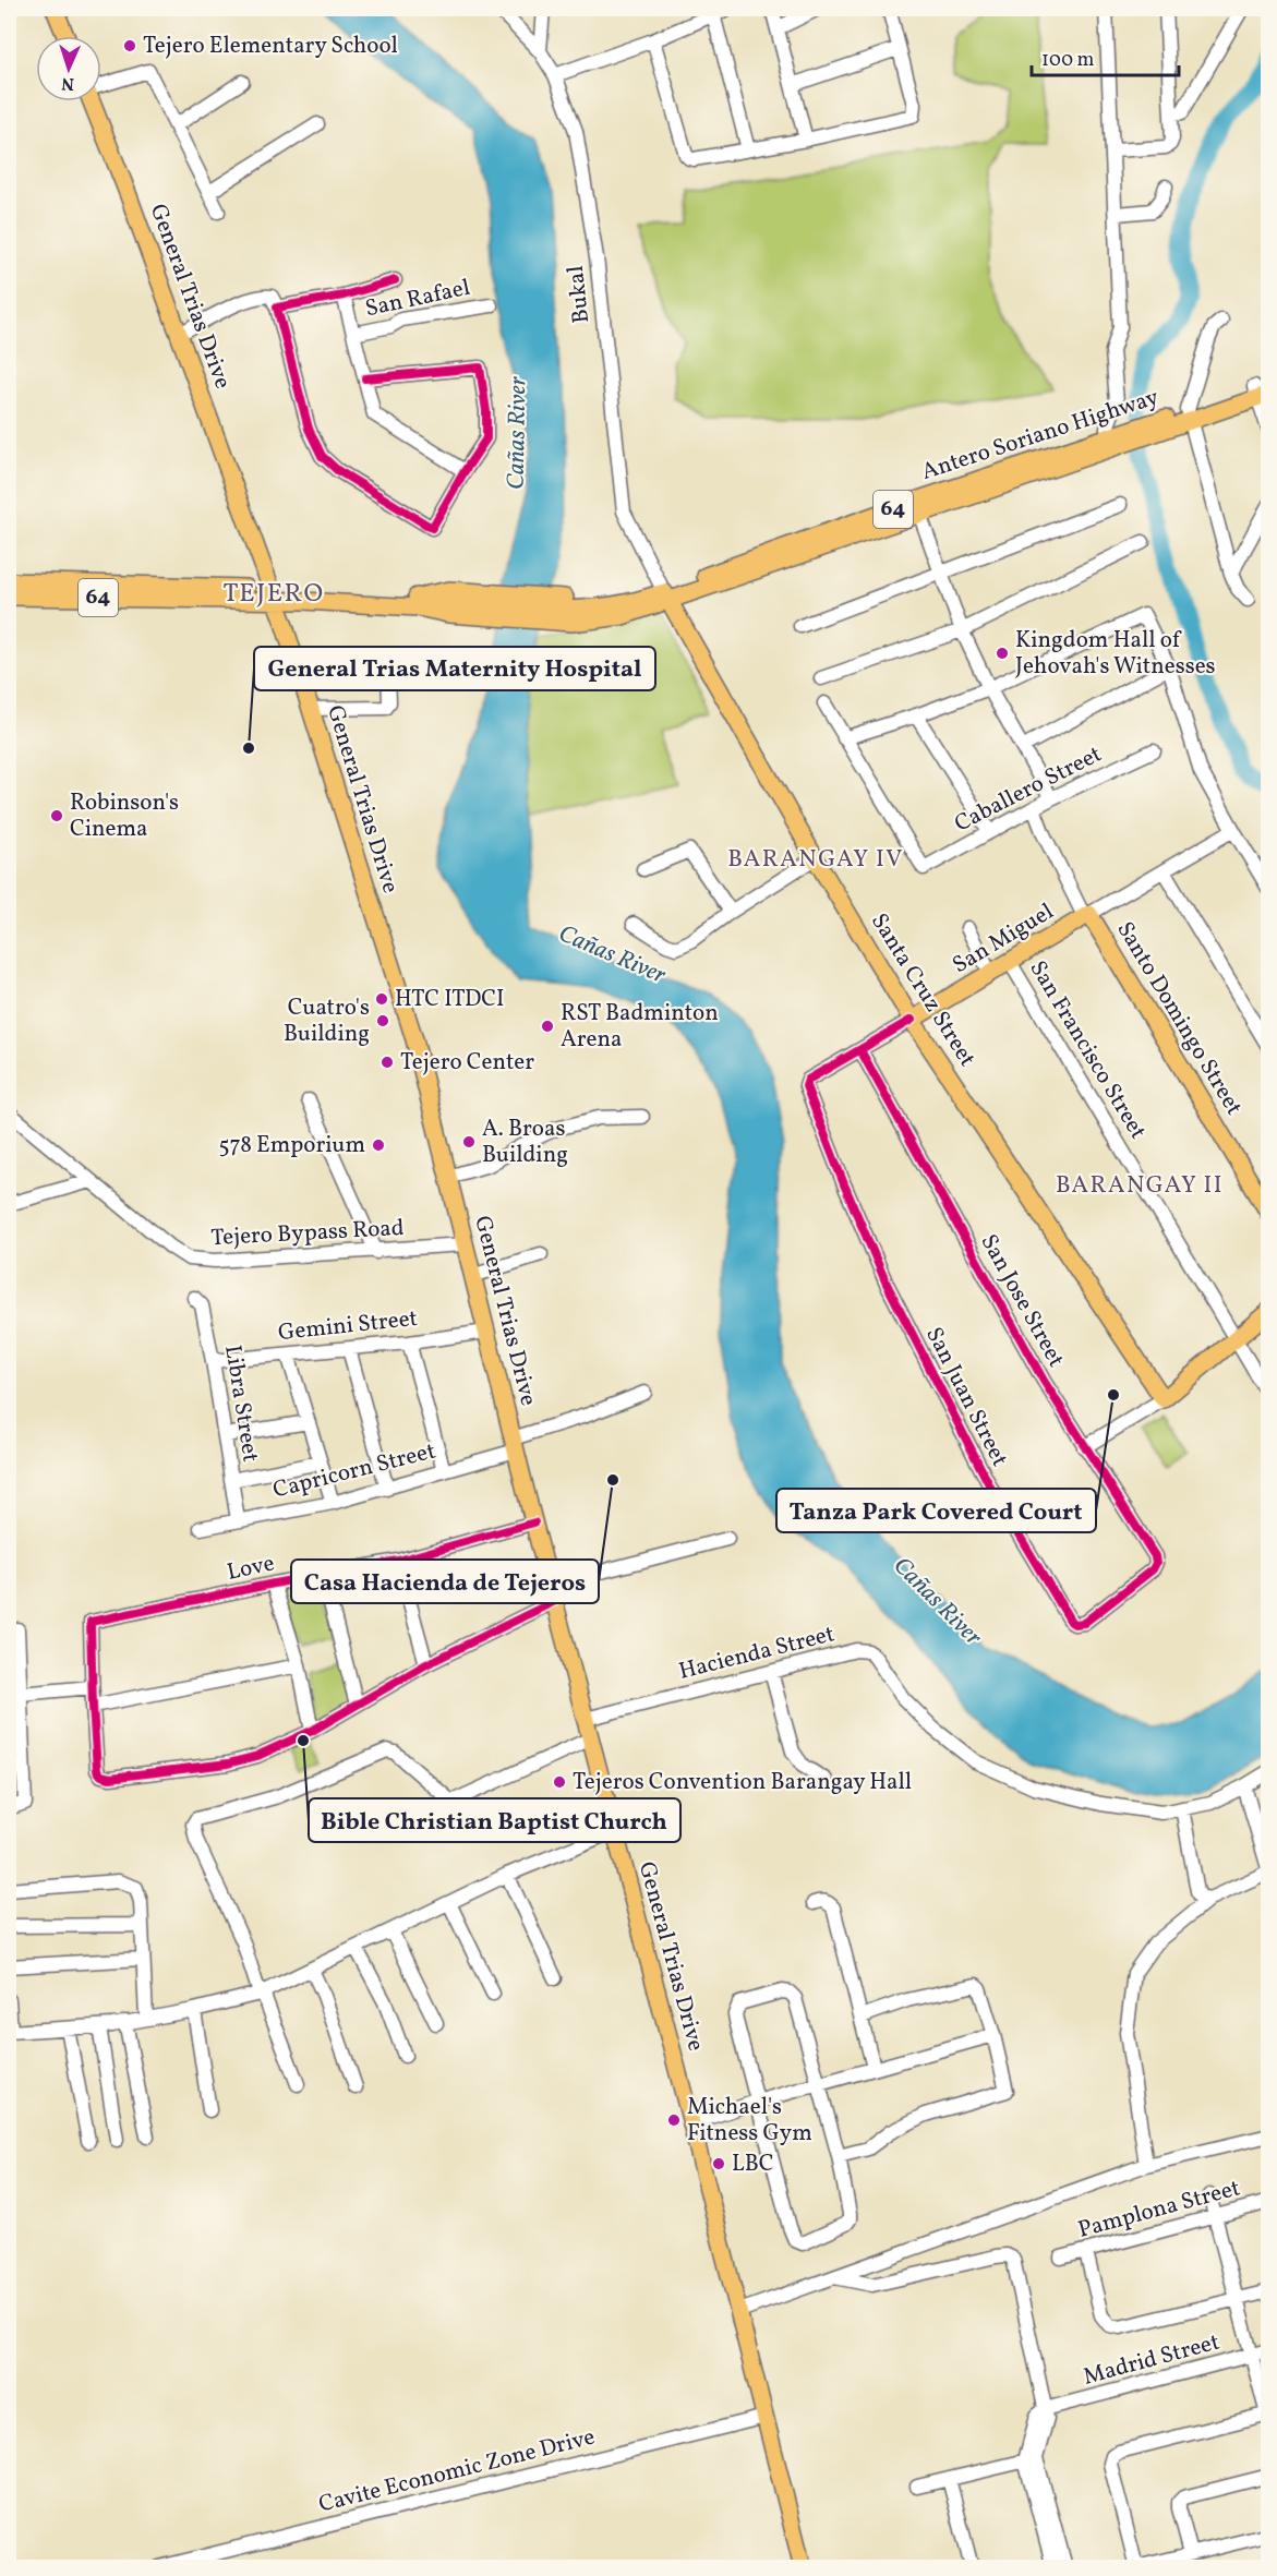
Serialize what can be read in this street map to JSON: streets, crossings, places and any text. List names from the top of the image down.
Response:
{
  "streets": {
    "main road": [
      "General Trias Drive",
      "Antero Soriano Highway",
      "64",
      "San Miguel",
      "Santa Cruz Street",
      "Santo Domingo Street"
    ],
    "street": [
      "Bukal",
      "San Rafael",
      "Caballero Street",
      "San Francisco Street",
      "Tejero Bypass Road",
      "San Jose Street",
      "Gemini Street",
      "San Juan Street",
      "Libra Street",
      "Capricorn Street",
      "Love",
      "Hacienda Street",
      "Pamplona Street",
      "Madrid Street",
      "Cavite Economic Zone Drive"
    ]
  },
  "crossings": [
    ["Bukal", "Antero Soriano Highway"],
    ["Bukal", "Santa Cruz Street"],
    ["General Trias Drive", "Antero Soriano Highway"],
    ["General Trias Drive", "Tejero Bypass Road"],
    ["General Trias Drive", "Gemini Street"],
    ["General Trias Drive", "Capricorn Street"],
    ["General Trias Drive", "Love"],
    ["General Trias Drive", "Hacienda Street"],
    ["General Trias Drive", "Cavite Economic Zone Drive"],
    ["Antero Soriano Highway", "Santa Cruz Street"],
    ["San Miguel", "Santa Cruz Street"],
    ["San Miguel", "Santo Domingo Street"],
    ["San Miguel", "San Francisco Street"],
    ["San Miguel", "San Jose Street"],
    ["San Miguel", "San Juan Street"],
    ["San Jose Street", "San Juan Street"],
    ["Gemini Street", "Libra Street"],
    ["Libra Street", "Capricorn Street"]
  ],
  "districts": ["TEJERO", "BARANGAY IV", "BARANGAY II"],
  "water": ["Cañas River"],
  "places": [
    "Tejero Elementary School",
    "Kingdom Hall of Jehovah's Witnesses",
    "General Trias Maternity Hospital",
    "Robinson's Cinema",
    "HTC ITDCI",
    "Cuatro's Building",
    "RST Badminton Arena",
    "Tejero Center",
    "A. Broas Building",
    "578 Emporium",
    "Tanza Park Covered Court",
    "Casa Hacienda de Tejeros",
    "Bible Christian Baptist Church",
    "Tejeros Convention Barangay Hall",
    "Michael's Fitness Gym",
    "LBC"
  ],
  "scale_bar": "100 m",
  "north": "bottom"
}
